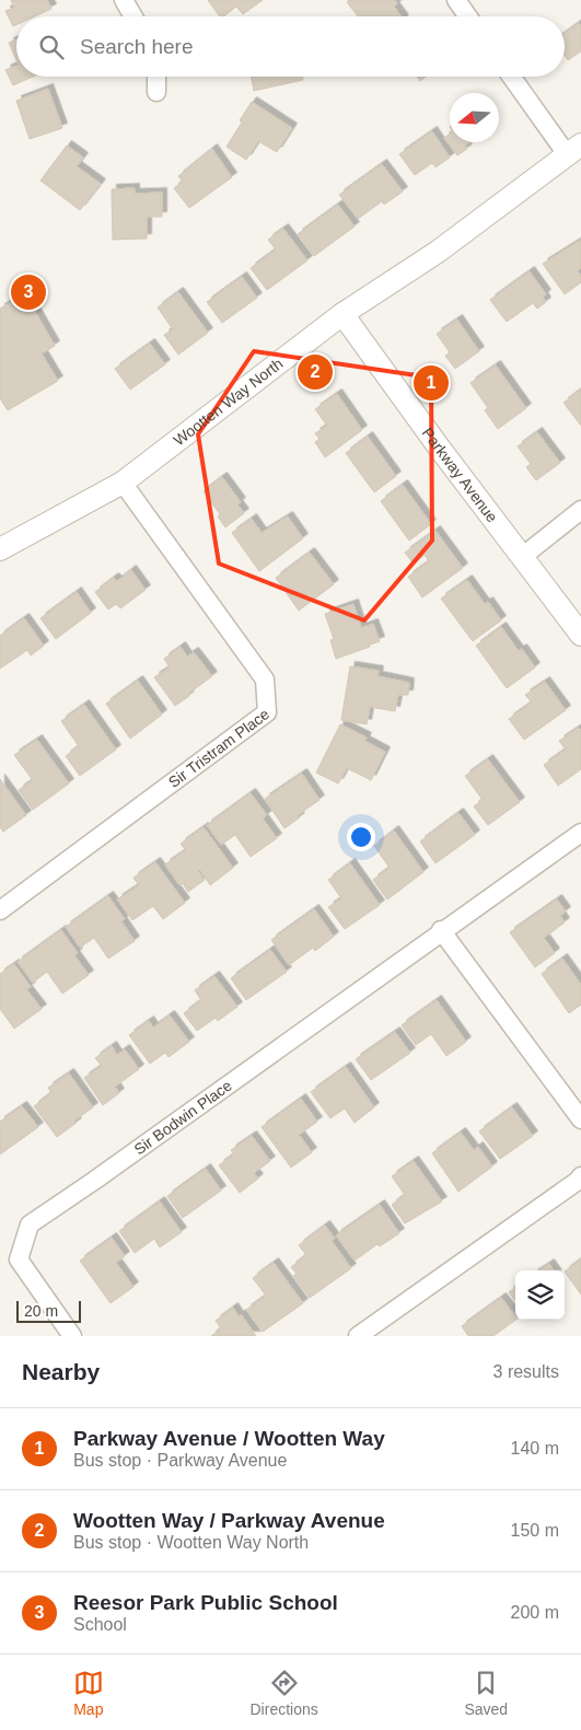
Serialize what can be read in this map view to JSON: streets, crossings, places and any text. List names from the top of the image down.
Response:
{
  "streets": {
    "street": [
      "Wootten Way North",
      "Parkway Avenue",
      "Sir Tristram Place",
      "Sir Bodwin Place"
    ]
  },
  "crossings": [
    ["Wootten Way North", "Parkway Avenue"],
    ["Wootten Way North", "Sir Tristram Place"]
  ],
  "scale_bar": "20 m",
  "north": "left",
  "page": {
    "search": "Search here",
    "pins": ["3", "2", "1"],
    "scale": "20 m",
    "heading": ["Nearby", "3 results"],
    "list": [
      {
        "mark": "1",
        "name": "Parkway Avenue / Wootten Way",
        "note": "Bus stop · Parkway Avenue",
        "value": "140 m"
      },
      {
        "mark": "2",
        "name": "Wootten Way / Parkway Avenue",
        "note": "Bus stop · Wootten Way North",
        "value": "150 m"
      },
      {
        "mark": "3",
        "name": "Reesor Park Public School",
        "note": "School",
        "value": "200 m"
      }
    ],
    "nav": ["Map", "Directions", "Saved"]
  }
}
